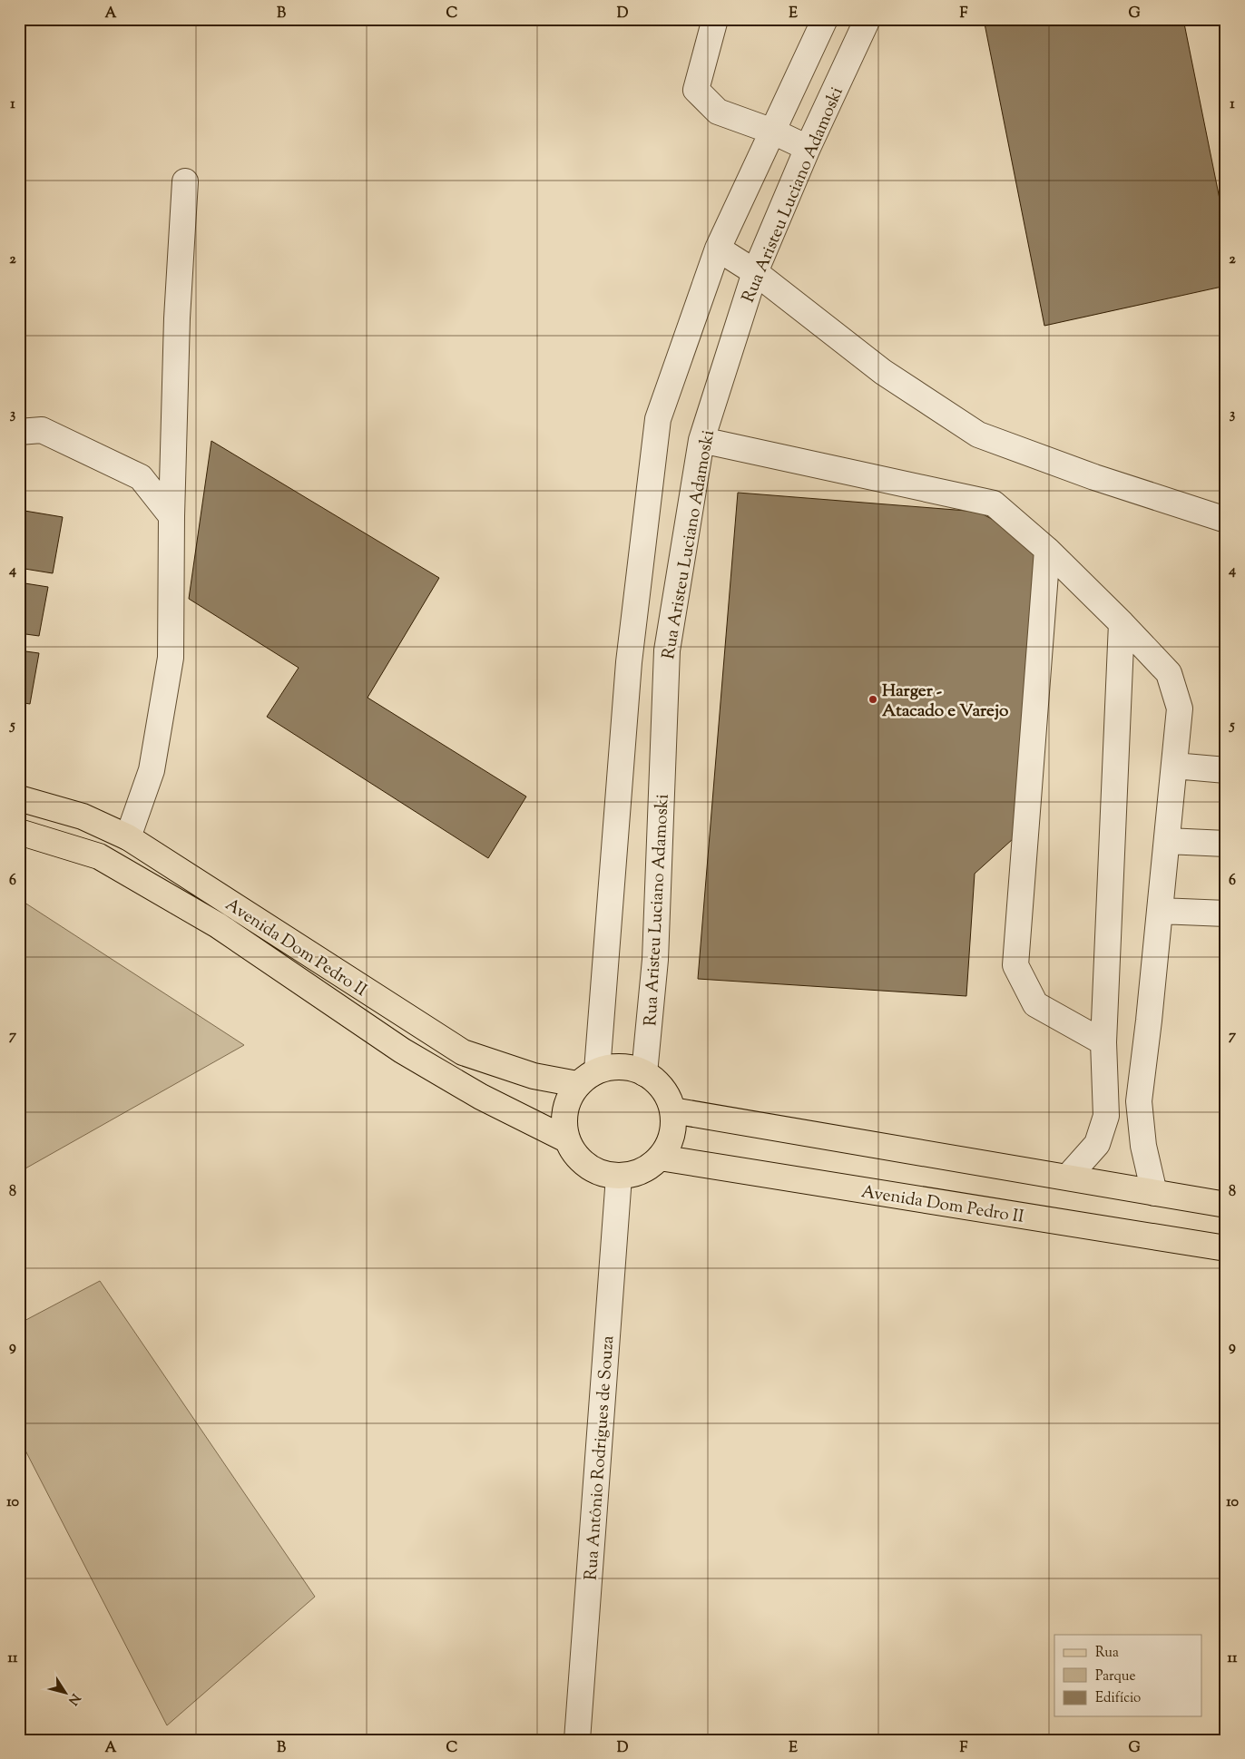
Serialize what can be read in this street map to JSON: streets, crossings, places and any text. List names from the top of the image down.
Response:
{
  "streets": {
    "main road": ["Avenida Dom Pedro II"],
    "street": ["Rua Aristeu Luciano Adamoski", "Rua Antônio Rodrigues de Souza"]
  },
  "crossings": [
    ["Rua Aristeu Luciano Adamoski", "Avenida Dom Pedro II"],
    ["Rua Aristeu Luciano Adamoski", "Rua Antônio Rodrigues de Souza"],
    ["Avenida Dom Pedro II", "Rua Antônio Rodrigues de Souza"]
  ],
  "places": ["Harger - Atacado e Varejo"],
  "legend": ["Rua", "Parque", "Edifício"],
  "north": "bottom right",
  "grid": {
    "columns": [
      "A",
      "B",
      "C",
      "D",
      "E",
      "F",
      "G"
    ],
    "rows": [
      "1",
      "2",
      "3",
      "4",
      "5",
      "6",
      "7",
      "8",
      "9",
      "10",
      "11"
    ]
  }
}
